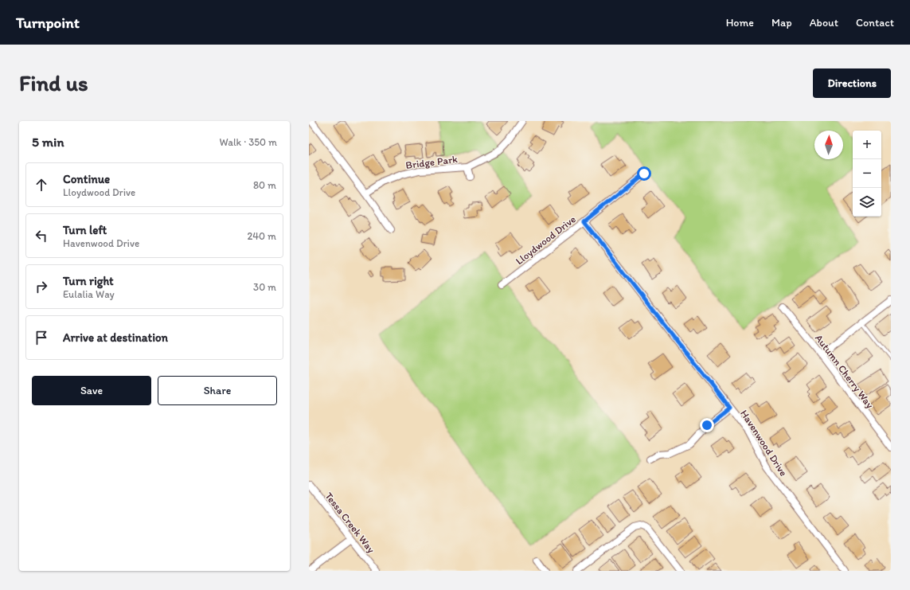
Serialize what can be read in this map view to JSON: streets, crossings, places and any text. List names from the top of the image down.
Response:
{
  "streets": {
    "street": [
      "Bridge Park",
      "Lloydwood Drive",
      "Autumn Cherry Way",
      "Havenwood Drive",
      "Tessa Creek Way"
    ]
  },
  "crossings": [
    ["Lloydwood Drive", "Havenwood Drive"]
  ],
  "north": "top",
  "page": {
    "header": "Turnpoint",
    "nav": [
      "Home",
      "Map",
      "About",
      "Contact"
    ],
    "buttons": [
      "Directions",
      ["Save", "Share"]
    ],
    "title": "Find us",
    "heading": ["5 min", "Walk · 350 m"],
    "map_buttons": ["+", "−"],
    "list": [
      ["Continue", "Lloydwood Drive", "80 m"],
      ["Turn left", "Havenwood Drive", "240 m"],
      ["Turn right", "Eulalia Way", "30 m"],
      "Arrive at destination"
    ]
  }
}
